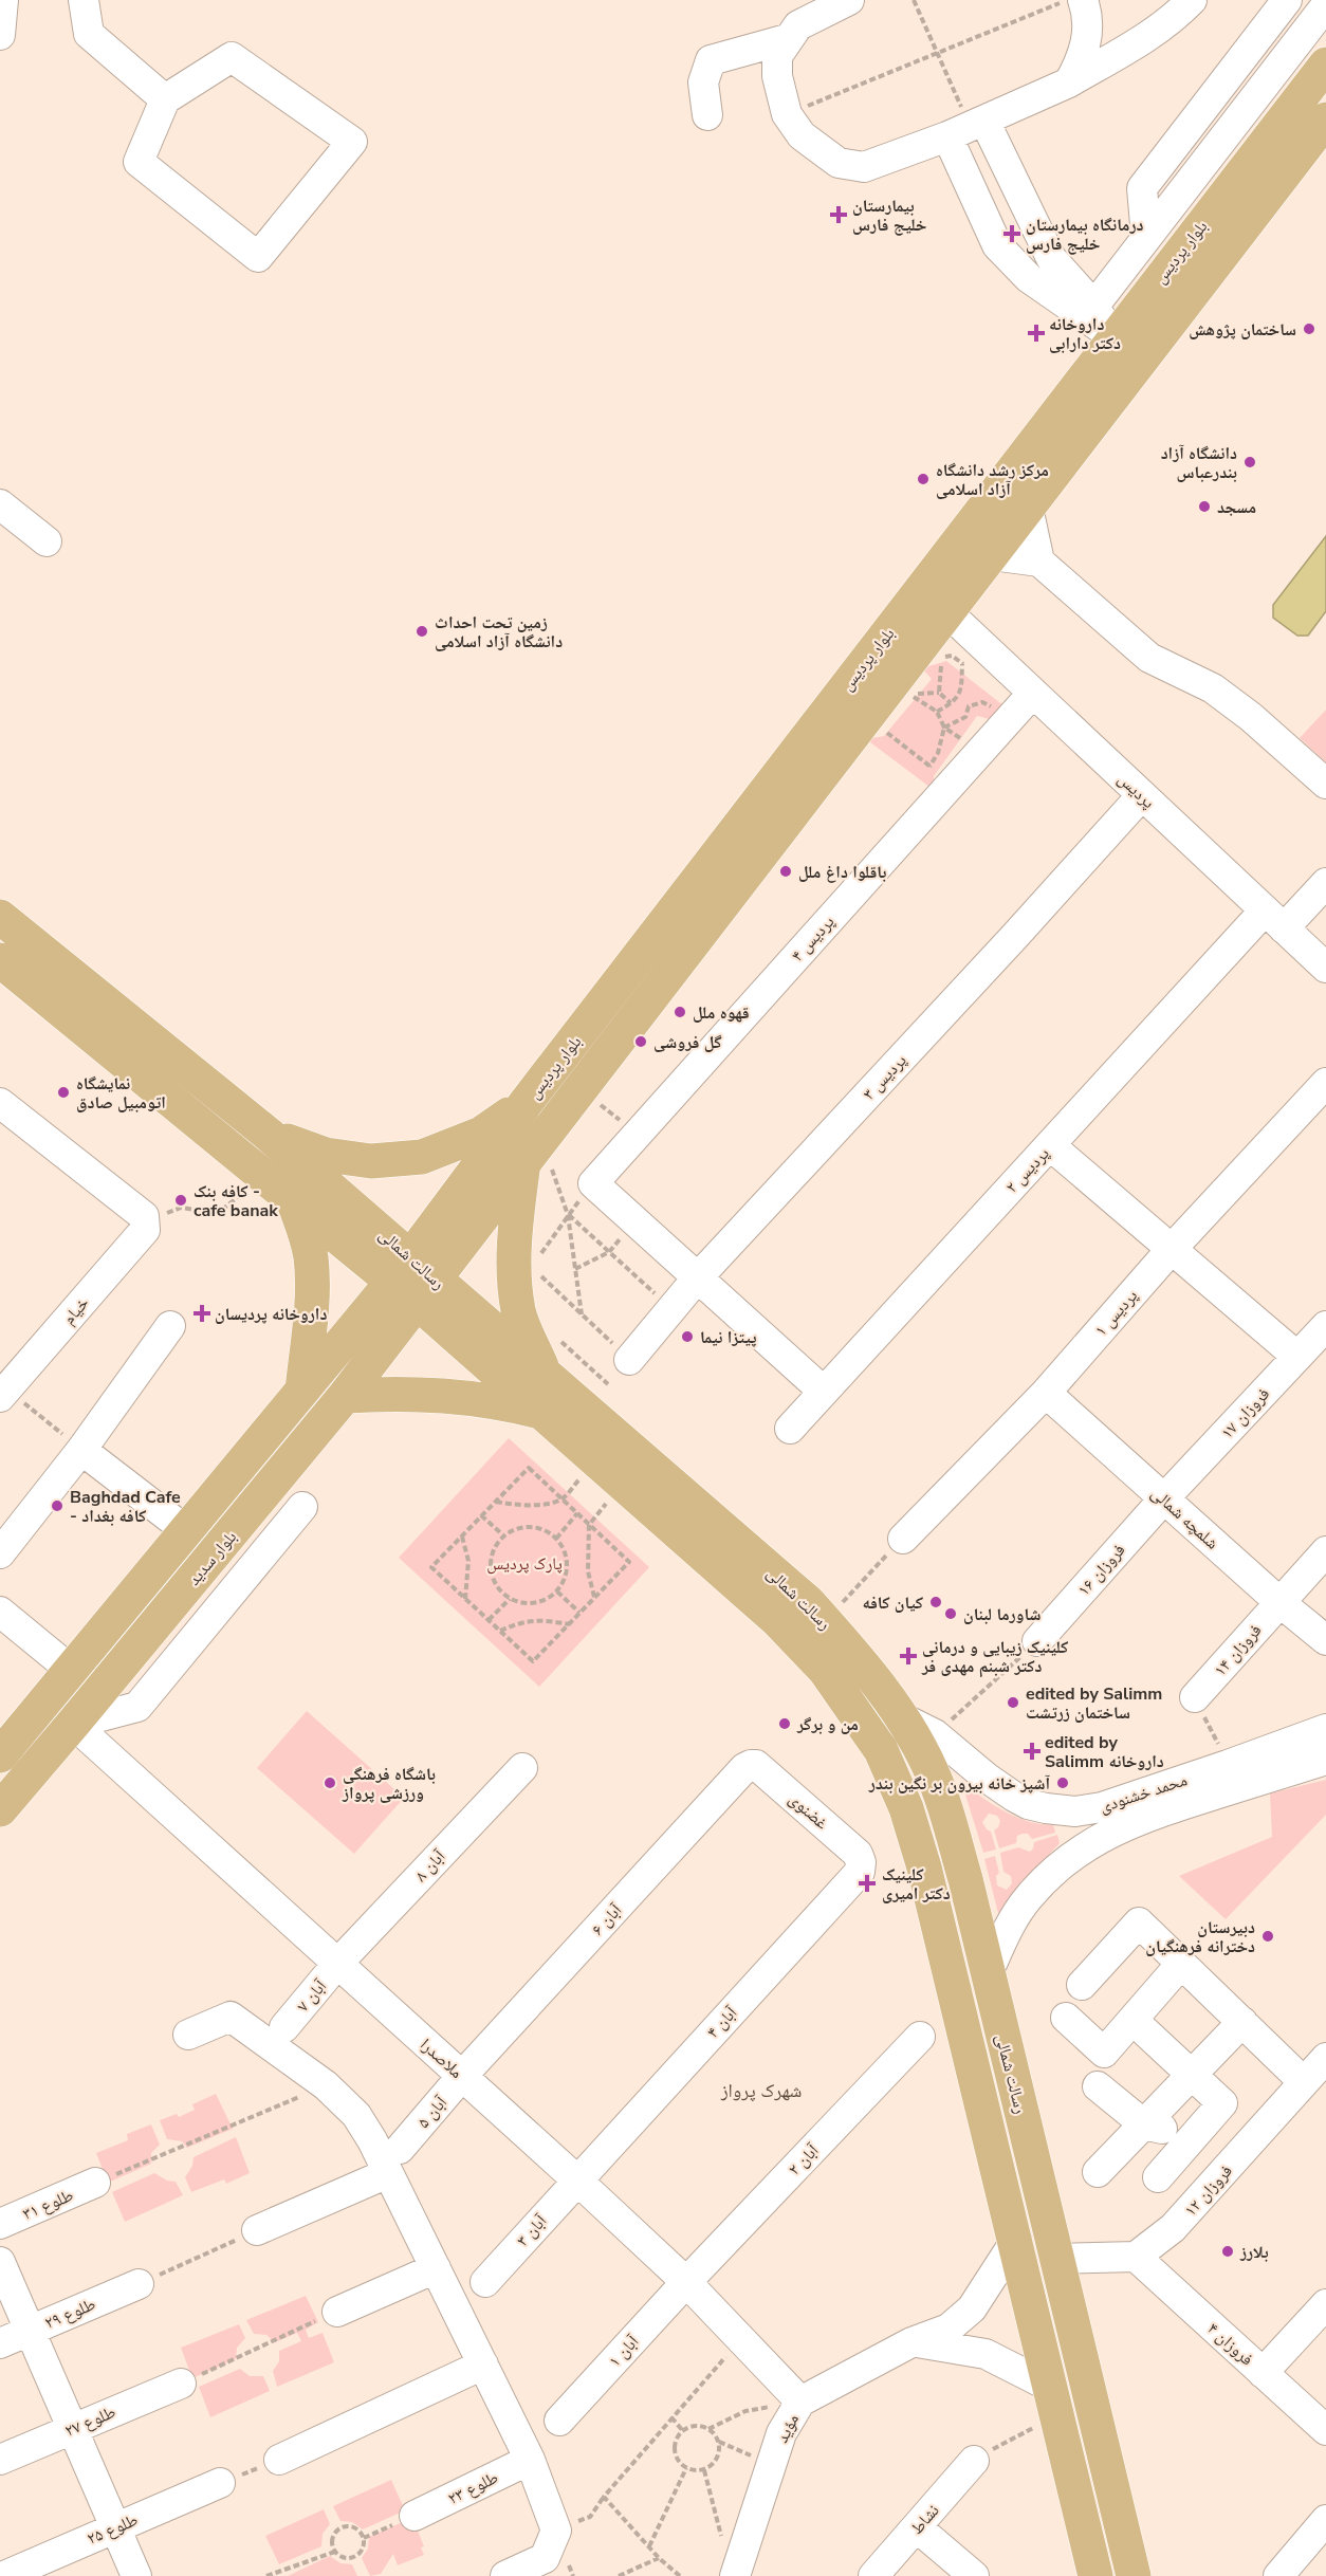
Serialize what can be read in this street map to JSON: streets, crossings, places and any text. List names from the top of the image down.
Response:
{
  "streets": {
    "main road": ["بلوار پردیس", "رسالت شمالی", "بلوار سدید"],
    "street": [
      "پردیس",
      "پردیس ۴",
      "پردیس ۳",
      "پردیس ۲",
      "خیام",
      "پردیس ۱",
      "فروزان ۱۷",
      "شلمچه شمالی",
      "فروزان ۱۶",
      "فروزان ۱۴",
      "محمد خشنودی",
      "غضنوی",
      "آبان ۸",
      "آبان ۶",
      "آبان ۷",
      "آبان ۴",
      "ملاصدرا",
      "آبان ۵",
      "آبان ۲",
      "فروزان ۱۲",
      "طلوع ۳۱",
      "آبان ۳",
      "طلوع ۲۹",
      "فروزان ۴",
      "آبان ۱",
      "طلوع ۲۷",
      "مؤید",
      "طلوع ۲۳",
      "نشاط",
      "طلوع ۲۵"
    ]
  },
  "crossings": [
    ["بلوار پردیس", "پردیس"],
    ["بلوار پردیس", "رسالت شمالی"],
    ["بلوار پردیس", "بلوار سدید"],
    ["پردیس", "پردیس ۴"],
    ["پردیس", "پردیس ۳"],
    ["پردیس", "پردیس ۲"],
    ["رسالت شمالی", "بلوار سدید"],
    ["رسالت شمالی", "محمد خشنودی"],
    ["رسالت شمالی", "مؤید"],
    ["پردیس ۱", "شلمچه شمالی"],
    ["فروزان ۱۷", "شلمچه شمالی"],
    ["فروزان ۱۷", "فروزان ۱۶"],
    ["شلمچه شمالی", "فروزان ۱۶"],
    ["شلمچه شمالی", "فروزان ۱۴"],
    ["بلوار سدید", "ملاصدرا"],
    ["غضنوی", "آبان ۶"],
    ["غضنوی", "آبان ۴"],
    ["آبان ۸", "آبان ۷"],
    ["آبان ۸", "ملاصدرا"],
    ["آبان ۶", "ملاصدرا"],
    ["آبان ۶", "آبان ۵"],
    ["آبان ۷", "ملاصدرا"],
    ["آبان ۴", "ملاصدرا"],
    ["آبان ۴", "آبان ۳"],
    ["ملاصدرا", "آبان ۵"],
    ["ملاصدرا", "آبان ۲"],
    ["ملاصدرا", "آبان ۳"],
    ["ملاصدرا", "آبان ۱"],
    ["ملاصدرا", "مؤید"],
    ["آبان ۲", "آبان ۱"],
    ["فروزان ۱۲", "فروزان ۴"]
  ],
  "districts": ["شهرک پرواز"],
  "parks": ["پارک پردیس"],
  "places": {
    "health": [
      "بیمارستان خلیج فارس",
      "درمانگاه بیمارستان خلیج فارس",
      "داروخانه دکتر دارابی",
      "داروخانه پردیسان",
      "کلینیک زیبایی و درمانی دکتر شبنم مهدی فر",
      "edited by Salimm داروخانه",
      "کلینیک دکتر امیری"
    ],
    "other": [
      "ساختمان پژوهش",
      "دانشگاه آزاد بندرعباس",
      "مرکز رشد دانشگاه آزاد اسلامی",
      "مسجد",
      "زمین تحت احداث دانشگاه آزاد اسلامی",
      "باقلوا داغ ملل",
      "قهوه ملل",
      "گل فروشی",
      "نمایشگاه اتومبیل صادق",
      "کافه بنک - cafe banak",
      "پیتزا نیما",
      "Baghdad Cafe - کافه بغداد",
      "کیان کافه",
      "شاورما لبنان",
      "edited by Salimm ساختمان زرتشت",
      "من و برگر",
      "باشگاه فرهنگی ورزشی پرواز",
      "آشپز خانه بیرون بر نگین بندر",
      "دبیرستان دخترانه فرهنگیان",
      "بلارز"
    ]
  }
}
